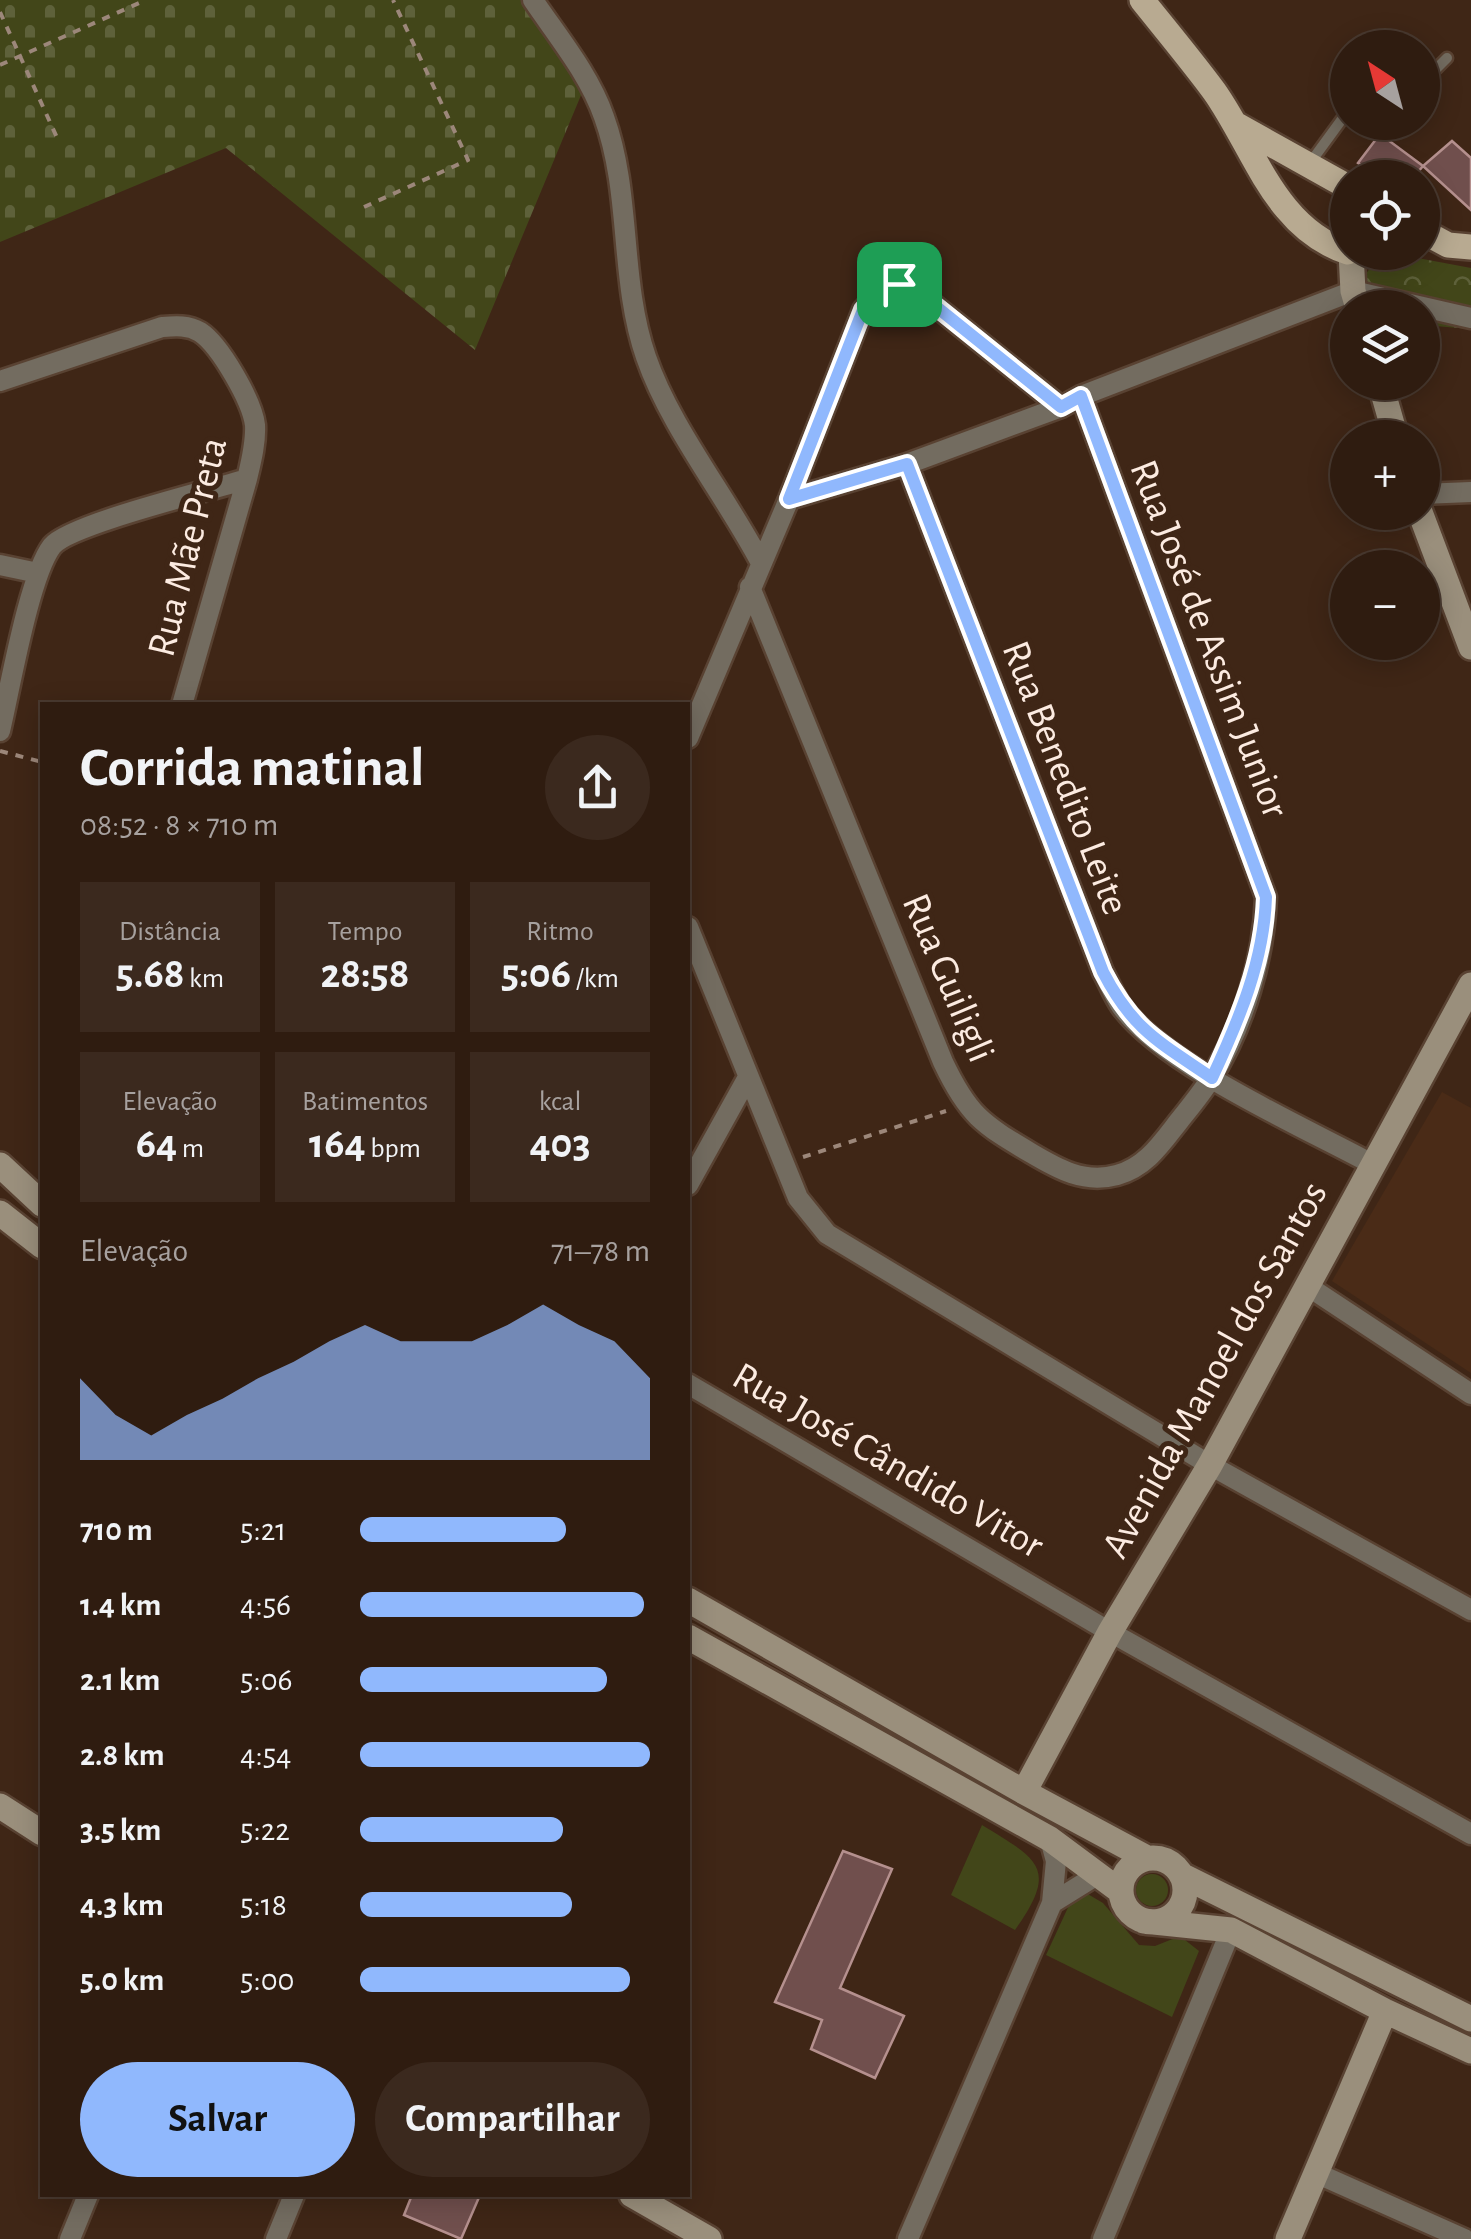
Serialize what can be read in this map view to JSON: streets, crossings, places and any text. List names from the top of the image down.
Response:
{
  "streets": {
    "main road": ["Avenida Manoel dos Santos"],
    "street": [
      "Rua Mãe Preta",
      "Rua José de Assim Junior",
      "Rua Benedito Leite",
      "Rua Guiligli",
      "Rua José Cândido Vitor"
    ]
  },
  "crossings": [
    ["Rua José de Assim Junior", "Rua Benedito Leite"],
    ["Rua José de Assim Junior", "Rua Guiligli"],
    ["Rua Benedito Leite", "Rua Guiligli"],
    ["Rua Benedito Leite", "Avenida Manoel dos Santos"],
    ["Avenida Manoel dos Santos", "Rua José Cândido Vitor"]
  ],
  "north": "top left",
  "page": {
    "map_buttons": ["+", "−"],
    "heading": ["Corrida matinal", "08:52 · 8 × 710 m"],
    "stats": [
      ["Distância", "5.68 km"],
      ["Tempo", "28:58"],
      ["Ritmo", "5:06 /km"],
      ["Elevação", "64 m"],
      ["Batimentos", "164 bpm"],
      ["kcal", "403"]
    ],
    "chart": ["Elevação", "71–78 m"],
    "list": [
      {
        "name": "710 m",
        "note": "5:21"
      },
      {
        "name": "1.4 km",
        "note": "4:56"
      },
      {
        "name": "2.1 km",
        "note": "5:06"
      },
      {
        "name": "2.8 km",
        "note": "4:54"
      },
      {
        "name": "3.5 km",
        "note": "5:22"
      },
      {
        "name": "4.3 km",
        "note": "5:18"
      },
      {
        "name": "5.0 km",
        "note": "5:00"
      }
    ],
    "buttons": ["Salvar", "Compartilhar"]
  }
}
